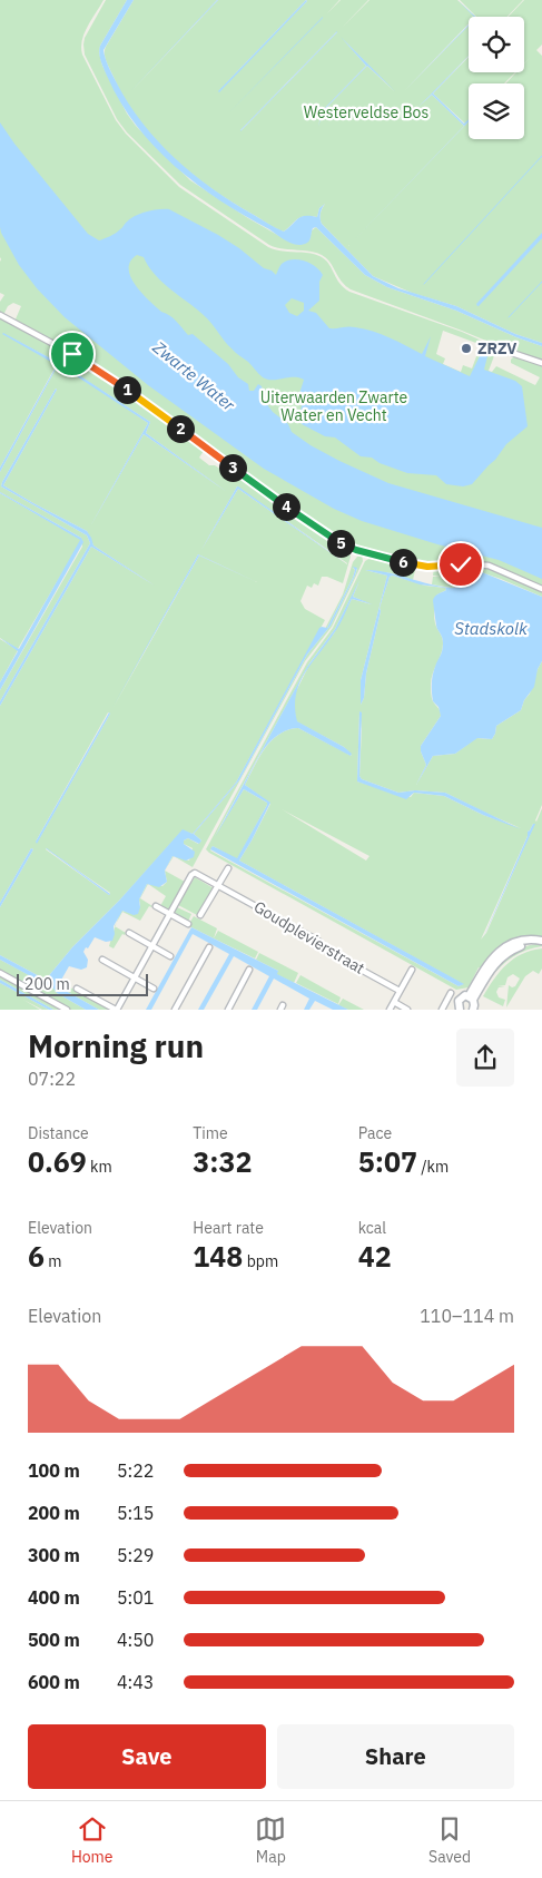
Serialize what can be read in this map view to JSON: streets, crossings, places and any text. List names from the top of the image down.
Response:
{
  "streets": {
    "street": ["Goudplevierstraat"]
  },
  "water": ["Zwarte Water", "Stadskolk"],
  "parks": ["Westerveldse Bos", "Uiterwaarden Zwarte Water en Vecht"],
  "places": ["ZRZV"],
  "scale_bar": "200 m",
  "page": {
    "pins": [
      "1",
      "2",
      "3",
      "4",
      "5",
      "6"
    ],
    "scale": "200 m",
    "heading": ["Morning run", "07:22"],
    "stats": [
      ["Distance", "0.69 km"],
      ["Time", "3:32"],
      ["Pace", "5:07 /km"],
      ["Elevation", "6 m"],
      ["Heart rate", "148 bpm"],
      ["kcal", "42"]
    ],
    "chart": ["Elevation", "110–114 m"],
    "list": [
      {
        "name": "100 m",
        "note": "5:22"
      },
      {
        "name": "200 m",
        "note": "5:15"
      },
      {
        "name": "300 m",
        "note": "5:29"
      },
      {
        "name": "400 m",
        "note": "5:01"
      },
      {
        "name": "500 m",
        "note": "4:50"
      },
      {
        "name": "600 m",
        "note": "4:43"
      }
    ],
    "buttons": ["Save", "Share"],
    "tabs": ["Home", "Map", "Saved"]
  }
}
